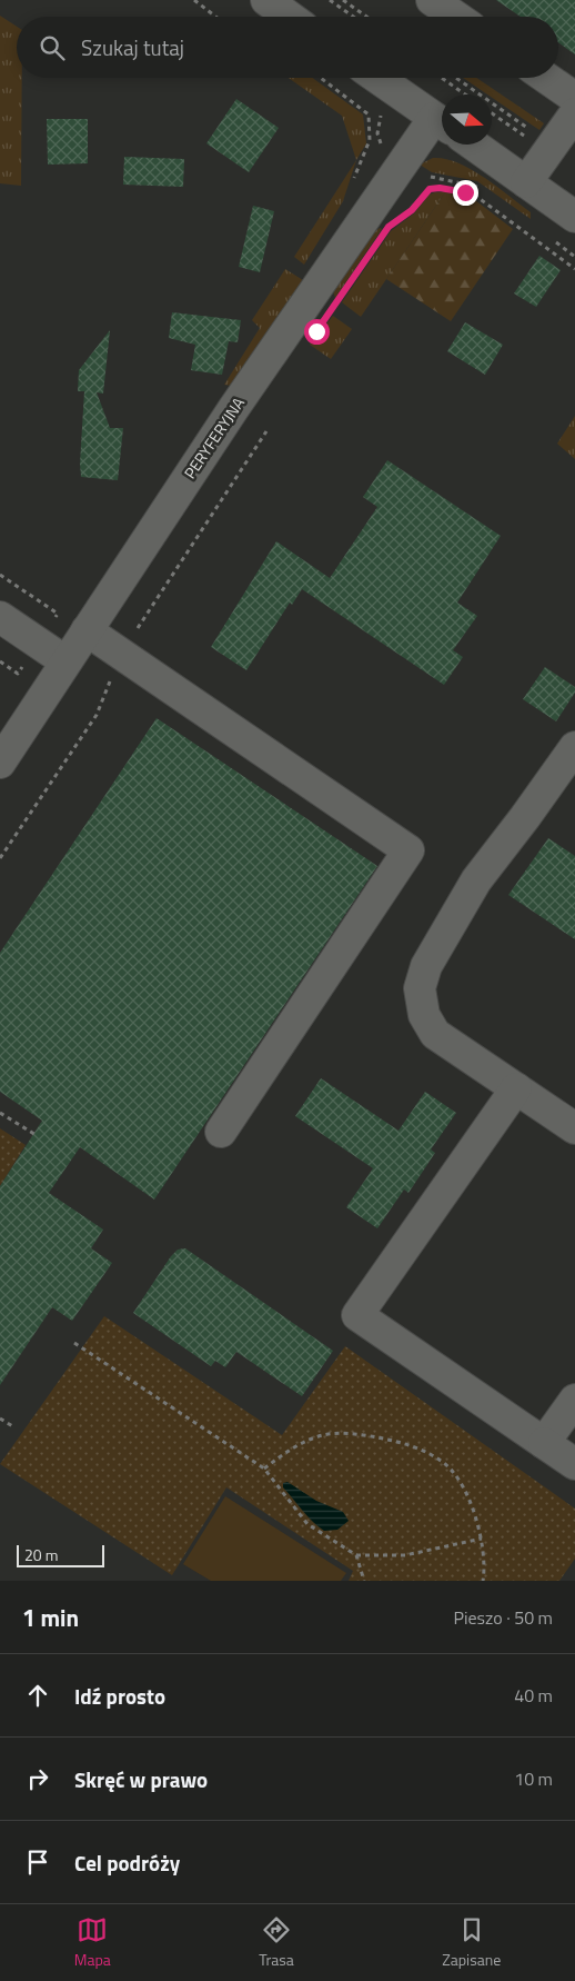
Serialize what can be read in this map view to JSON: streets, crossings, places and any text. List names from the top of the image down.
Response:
{
  "streets": {
    "street": ["PERYFERYJNA"]
  },
  "scale_bar": "20 m",
  "north": "right",
  "page": {
    "search": "Szukaj tutaj",
    "scale": "20 m",
    "heading": ["1 min", "Pieszo · 50 m"],
    "list": [
      ["Idź prosto", "40 m"],
      ["Skręć w prawo", "10 m"],
      "Cel podróży"
    ],
    "nav": ["Mapa", "Trasa", "Zapisane"]
  }
}
